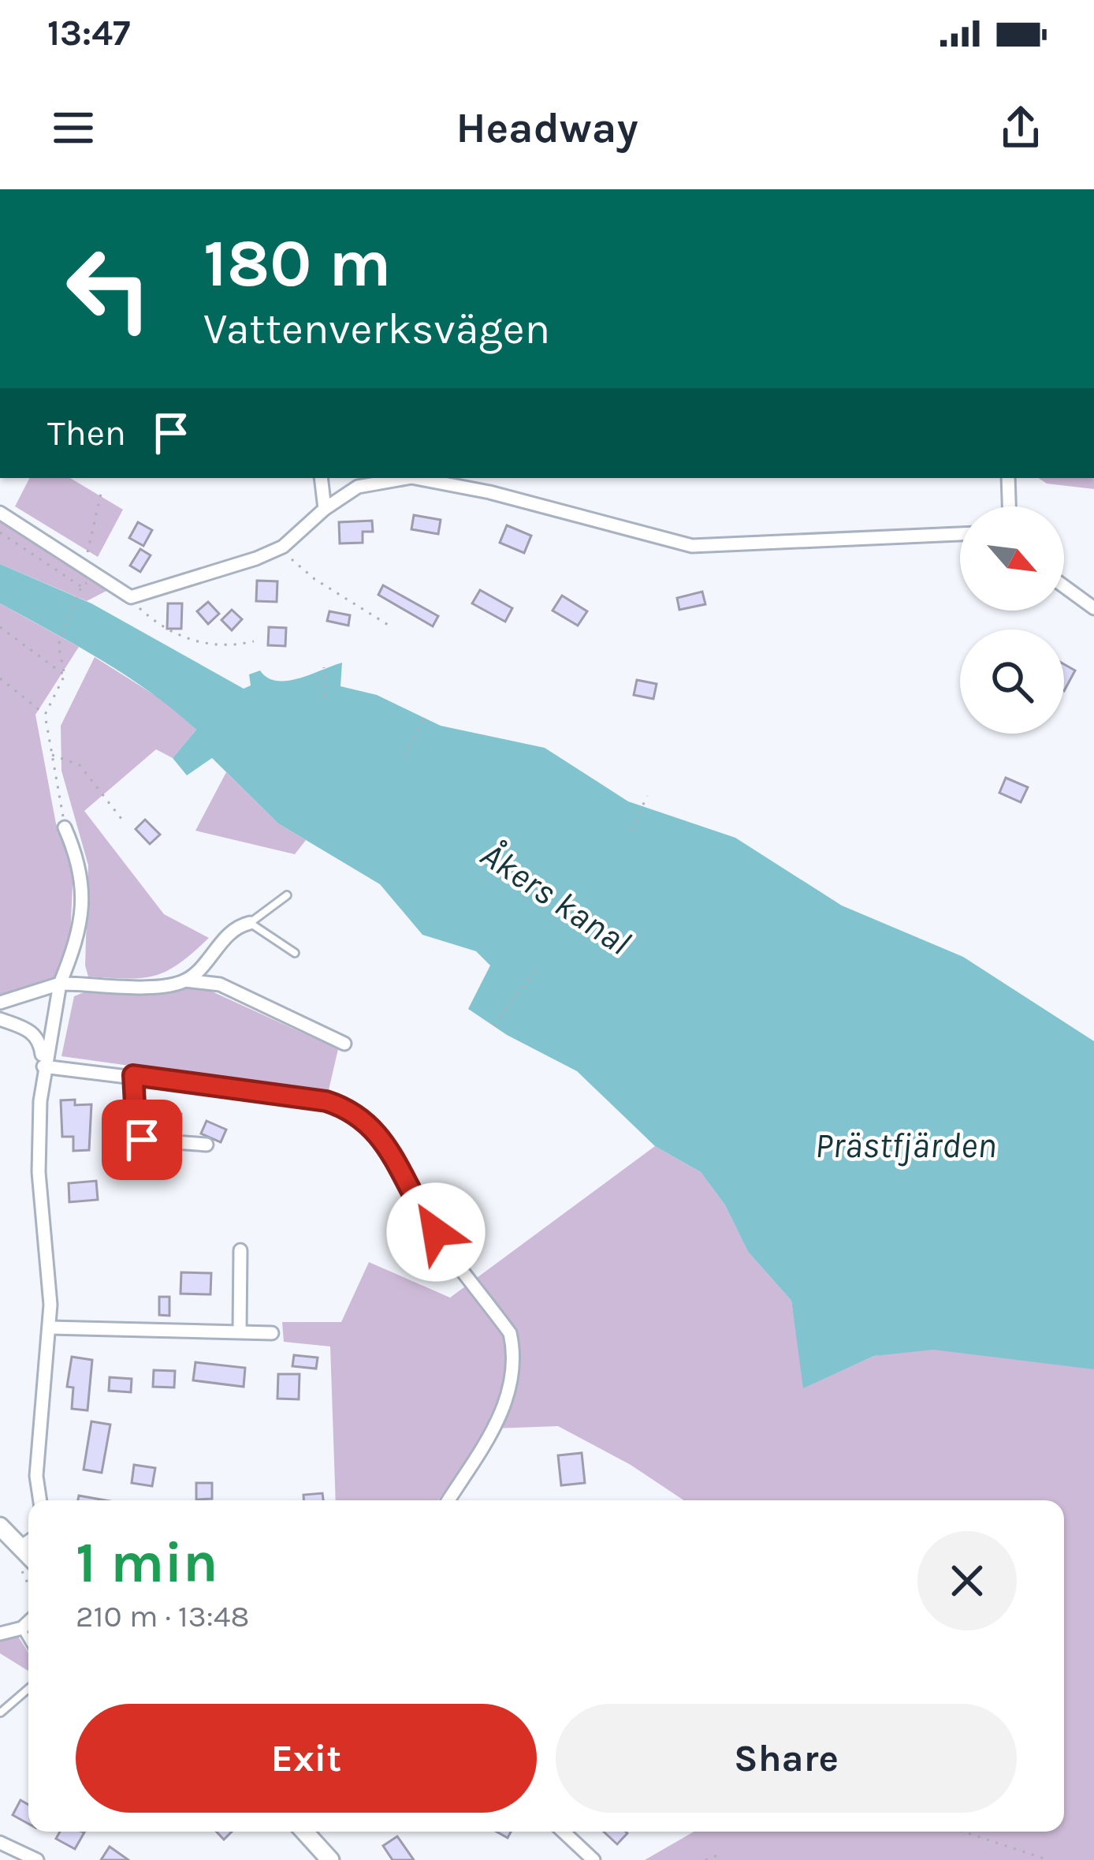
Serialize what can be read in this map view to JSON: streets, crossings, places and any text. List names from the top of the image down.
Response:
{
  "water": ["Åkers kanal", "Prästfjärden"],
  "north": "bottom right",
  "page": {
    "status": "13:47",
    "header": "Headway",
    "turn": ["180 m", "Vattenverksvägen"],
    "then": "Then",
    "heading": ["1 min", "210 m · 13:48"],
    "buttons": ["Exit", "Share"]
  }
}
